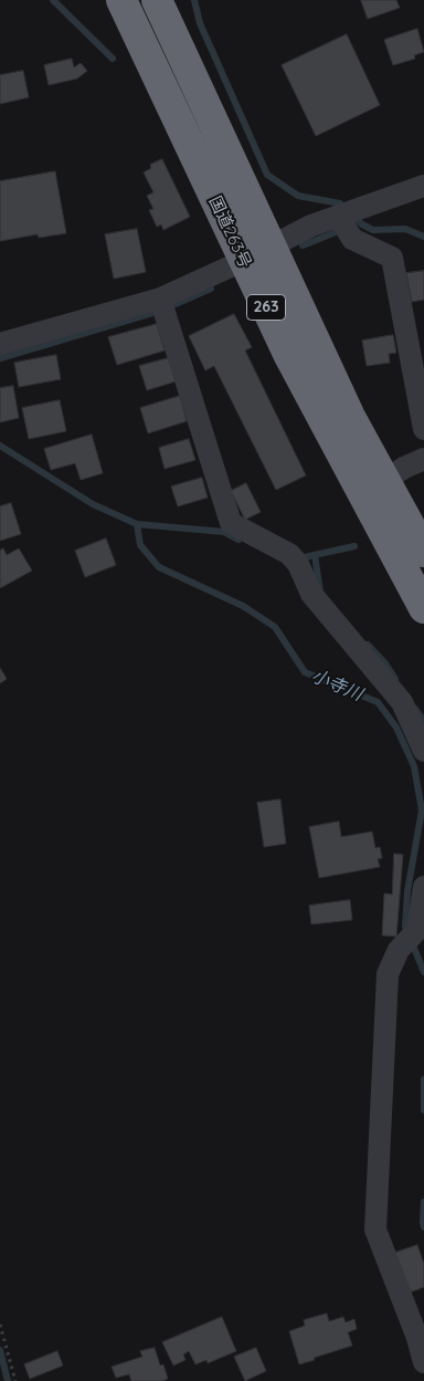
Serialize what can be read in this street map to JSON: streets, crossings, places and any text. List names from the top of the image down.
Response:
{
  "streets": {
    "highway": ["国道263号", "263"]
  },
  "water": ["小寺川"]
}
